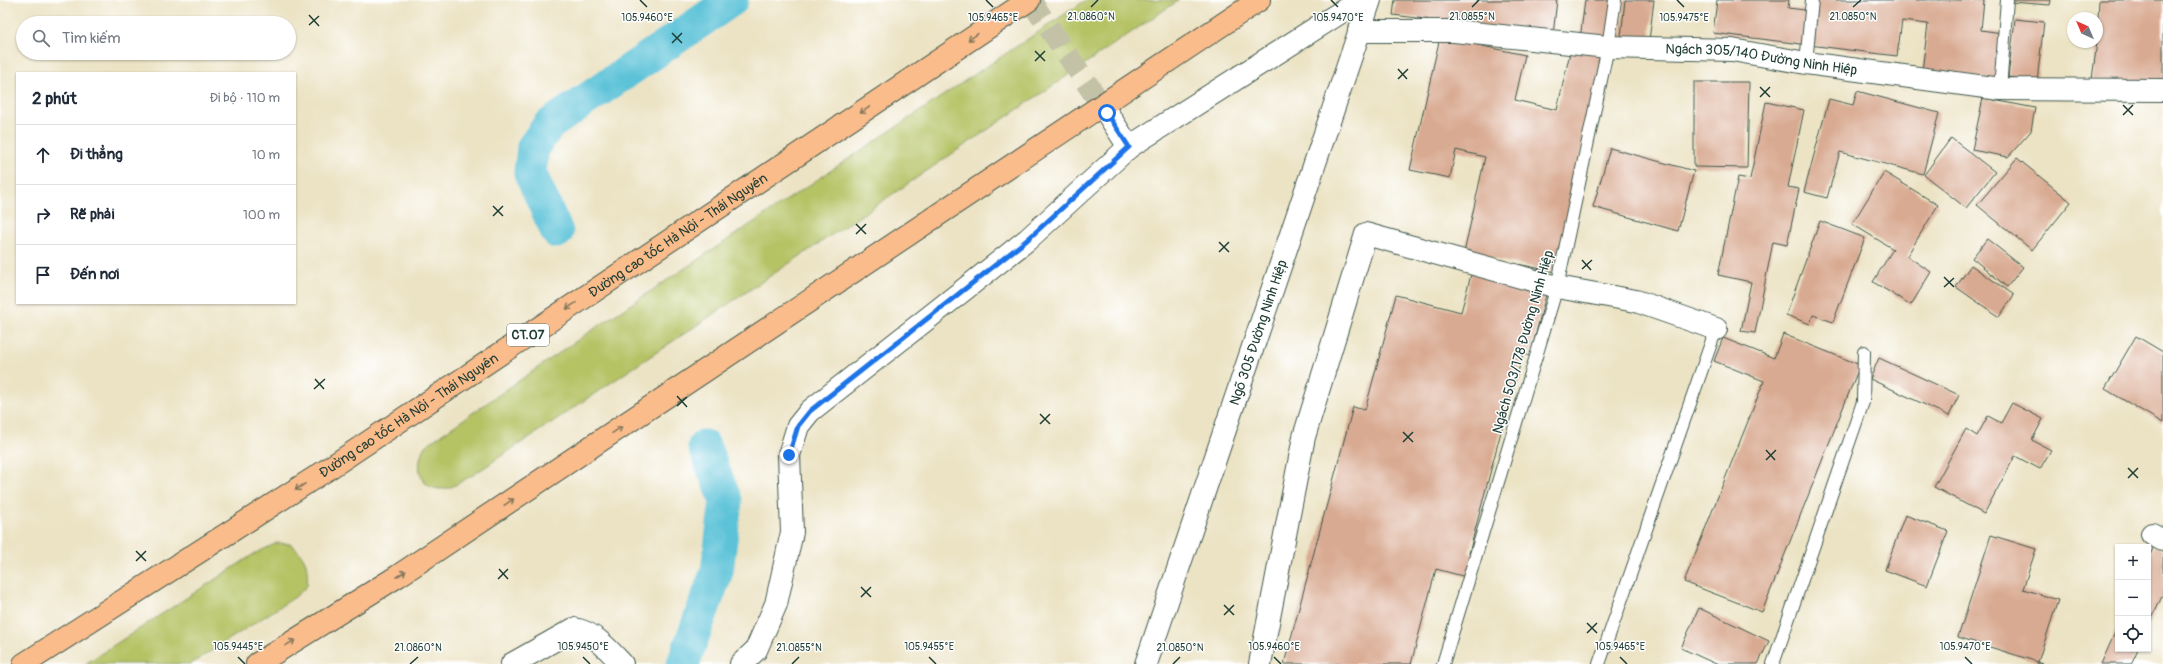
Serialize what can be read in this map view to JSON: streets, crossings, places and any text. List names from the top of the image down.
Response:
{
  "streets": {
    "highway": ["Đường cao tốc Hà Nội - Thái Nguyên", "CT.07"],
    "street": ["Ngách 305/140 Đường Ninh Hiệp", "Ngõ 305 Đường Ninh Hiệp"],
    "lane": ["Ngách 503/178 Đường Ninh Hiệp"]
  },
  "crossings": [
    ["Ngách 305/140 Đường Ninh Hiệp", "Ngõ 305 Đường Ninh Hiệp"],
    ["Ngách 305/140 Đường Ninh Hiệp", "Ngách 503/178 Đường Ninh Hiệp"]
  ],
  "north": "top left",
  "page": {
    "search": "Tìm kiếm",
    "heading": ["2 phút", "Đi bộ · 110 m"],
    "list": [
      ["Đi thẳng", "10 m"],
      ["Rẽ phải", "100 m"],
      "Đến nơi"
    ],
    "map_buttons": ["+", "−"]
  },
  "coordinates": [
    "21.0860°N",
    "21.0855°N",
    "21.0850°N",
    "105.9470°E",
    "105.9475°E",
    "105.9460°E",
    "105.9465°E",
    "105.9445°E",
    "105.9450°E",
    "105.9455°E"
  ]
}
